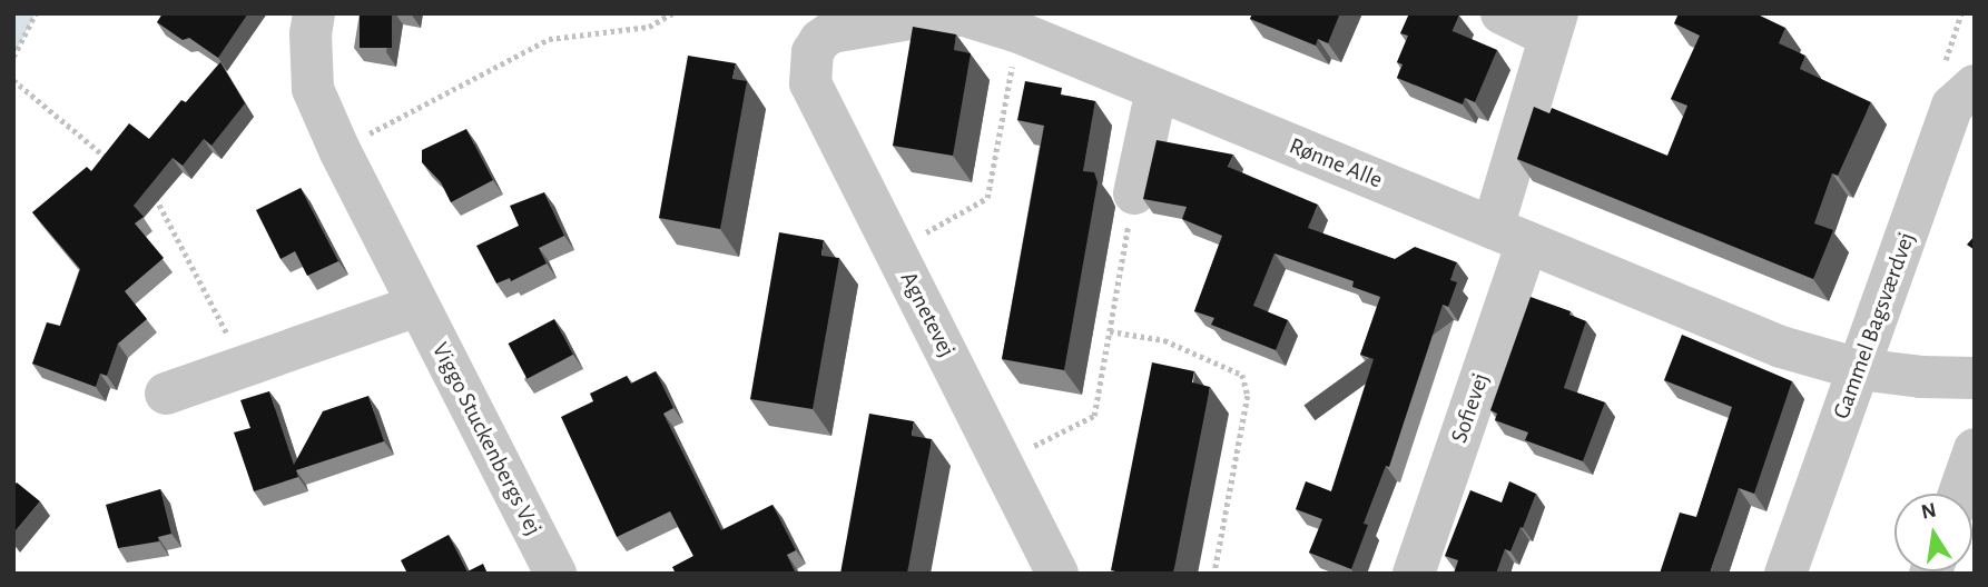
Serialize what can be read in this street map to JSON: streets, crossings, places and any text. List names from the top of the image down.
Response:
{
  "streets": {
    "street": [
      "Rønne Alle",
      "Agnetevej",
      "Gammel Bagsværdvej",
      "Sofievej",
      "Viggo Stuckenbergs Vej"
    ]
  },
  "crossings": [
    ["Rønne Alle", "Agnetevej"],
    ["Rønne Alle", "Gammel Bagsværdvej"],
    ["Rønne Alle", "Sofievej"]
  ],
  "north": "top"
}
